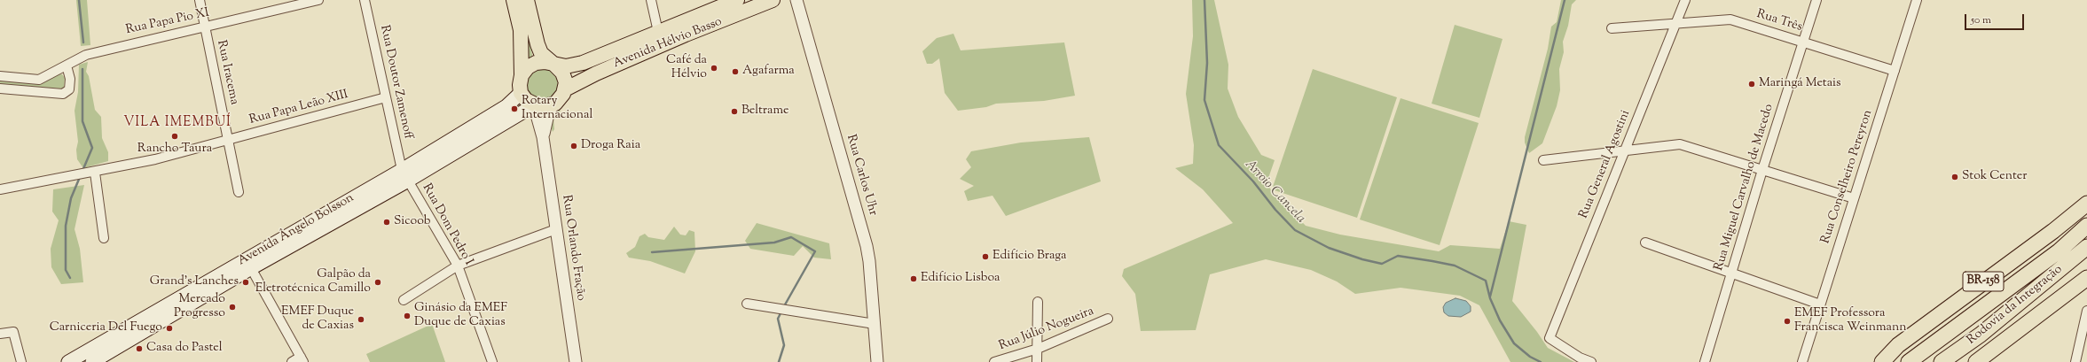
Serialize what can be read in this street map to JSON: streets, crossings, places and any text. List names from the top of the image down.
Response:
{
  "streets": {
    "highway": ["BR-158", "Rodovia da Integração"],
    "main road": ["Avenida Hélvio Basso", "Avenida Ângelo Bolsson"],
    "street": [
      "Rua Três",
      "Rua Papa Pio XI",
      "Rua Iracema",
      "Rua Doutor Zamenoff",
      "Rua Papa Leão XIII",
      "Rua General Agostini",
      "Rua Carlos Uhr",
      "Rua Conselheiro Pereyron",
      "Rua Miguel Carvalho de Macedo",
      "Rua Dom Pedro I",
      "Rua Orlando Fração",
      "Rua Júlio Nogueira"
    ]
  },
  "crossings": [
    ["Rua Três", "Rua General Agostini"],
    ["Rua Três", "Rua Conselheiro Pereyron"],
    ["Rua Três", "Rua Miguel Carvalho de Macedo"],
    ["Rua Papa Pio XI", "Rua Iracema"],
    ["Avenida Hélvio Basso", "Avenida Ângelo Bolsson"],
    ["Avenida Hélvio Basso", "Rua Orlando Fração"],
    ["Rua Iracema", "Rua Papa Leão XIII"],
    ["Rua Doutor Zamenoff", "Rua Papa Leão XIII"],
    ["Rua Doutor Zamenoff", "Rua Dom Pedro I"],
    ["Rua Doutor Zamenoff", "Avenida Ângelo Bolsson"],
    ["Rua Dom Pedro I", "Avenida Ângelo Bolsson"],
    ["Avenida Ângelo Bolsson", "Rua Orlando Fração"]
  ],
  "districts": ["VILA IMEMBUÍ"],
  "water": ["Arroio Cancela"],
  "places": [
    "Café da Hélvio",
    "Agafarma",
    "Maringá Metais",
    "Rotary Internacional",
    "Beltrame",
    "Rancho Taura",
    "Droga Raia",
    "Stok Center",
    "Sicoob",
    "Edifício Braga",
    "Edifício Lisboa",
    "Grand's Lanches",
    "Galpão da Eletrotécnica Camillo",
    "Mercado Progresso",
    "Ginásio da EMEF Duque de Caxias",
    "EMEF Duque de Caxias",
    "EMEF Professora Francisca Weinmann",
    "Carniceria Del Fuego",
    "Casa do Pastel"
  ],
  "scale_bar": "50 m"
}
